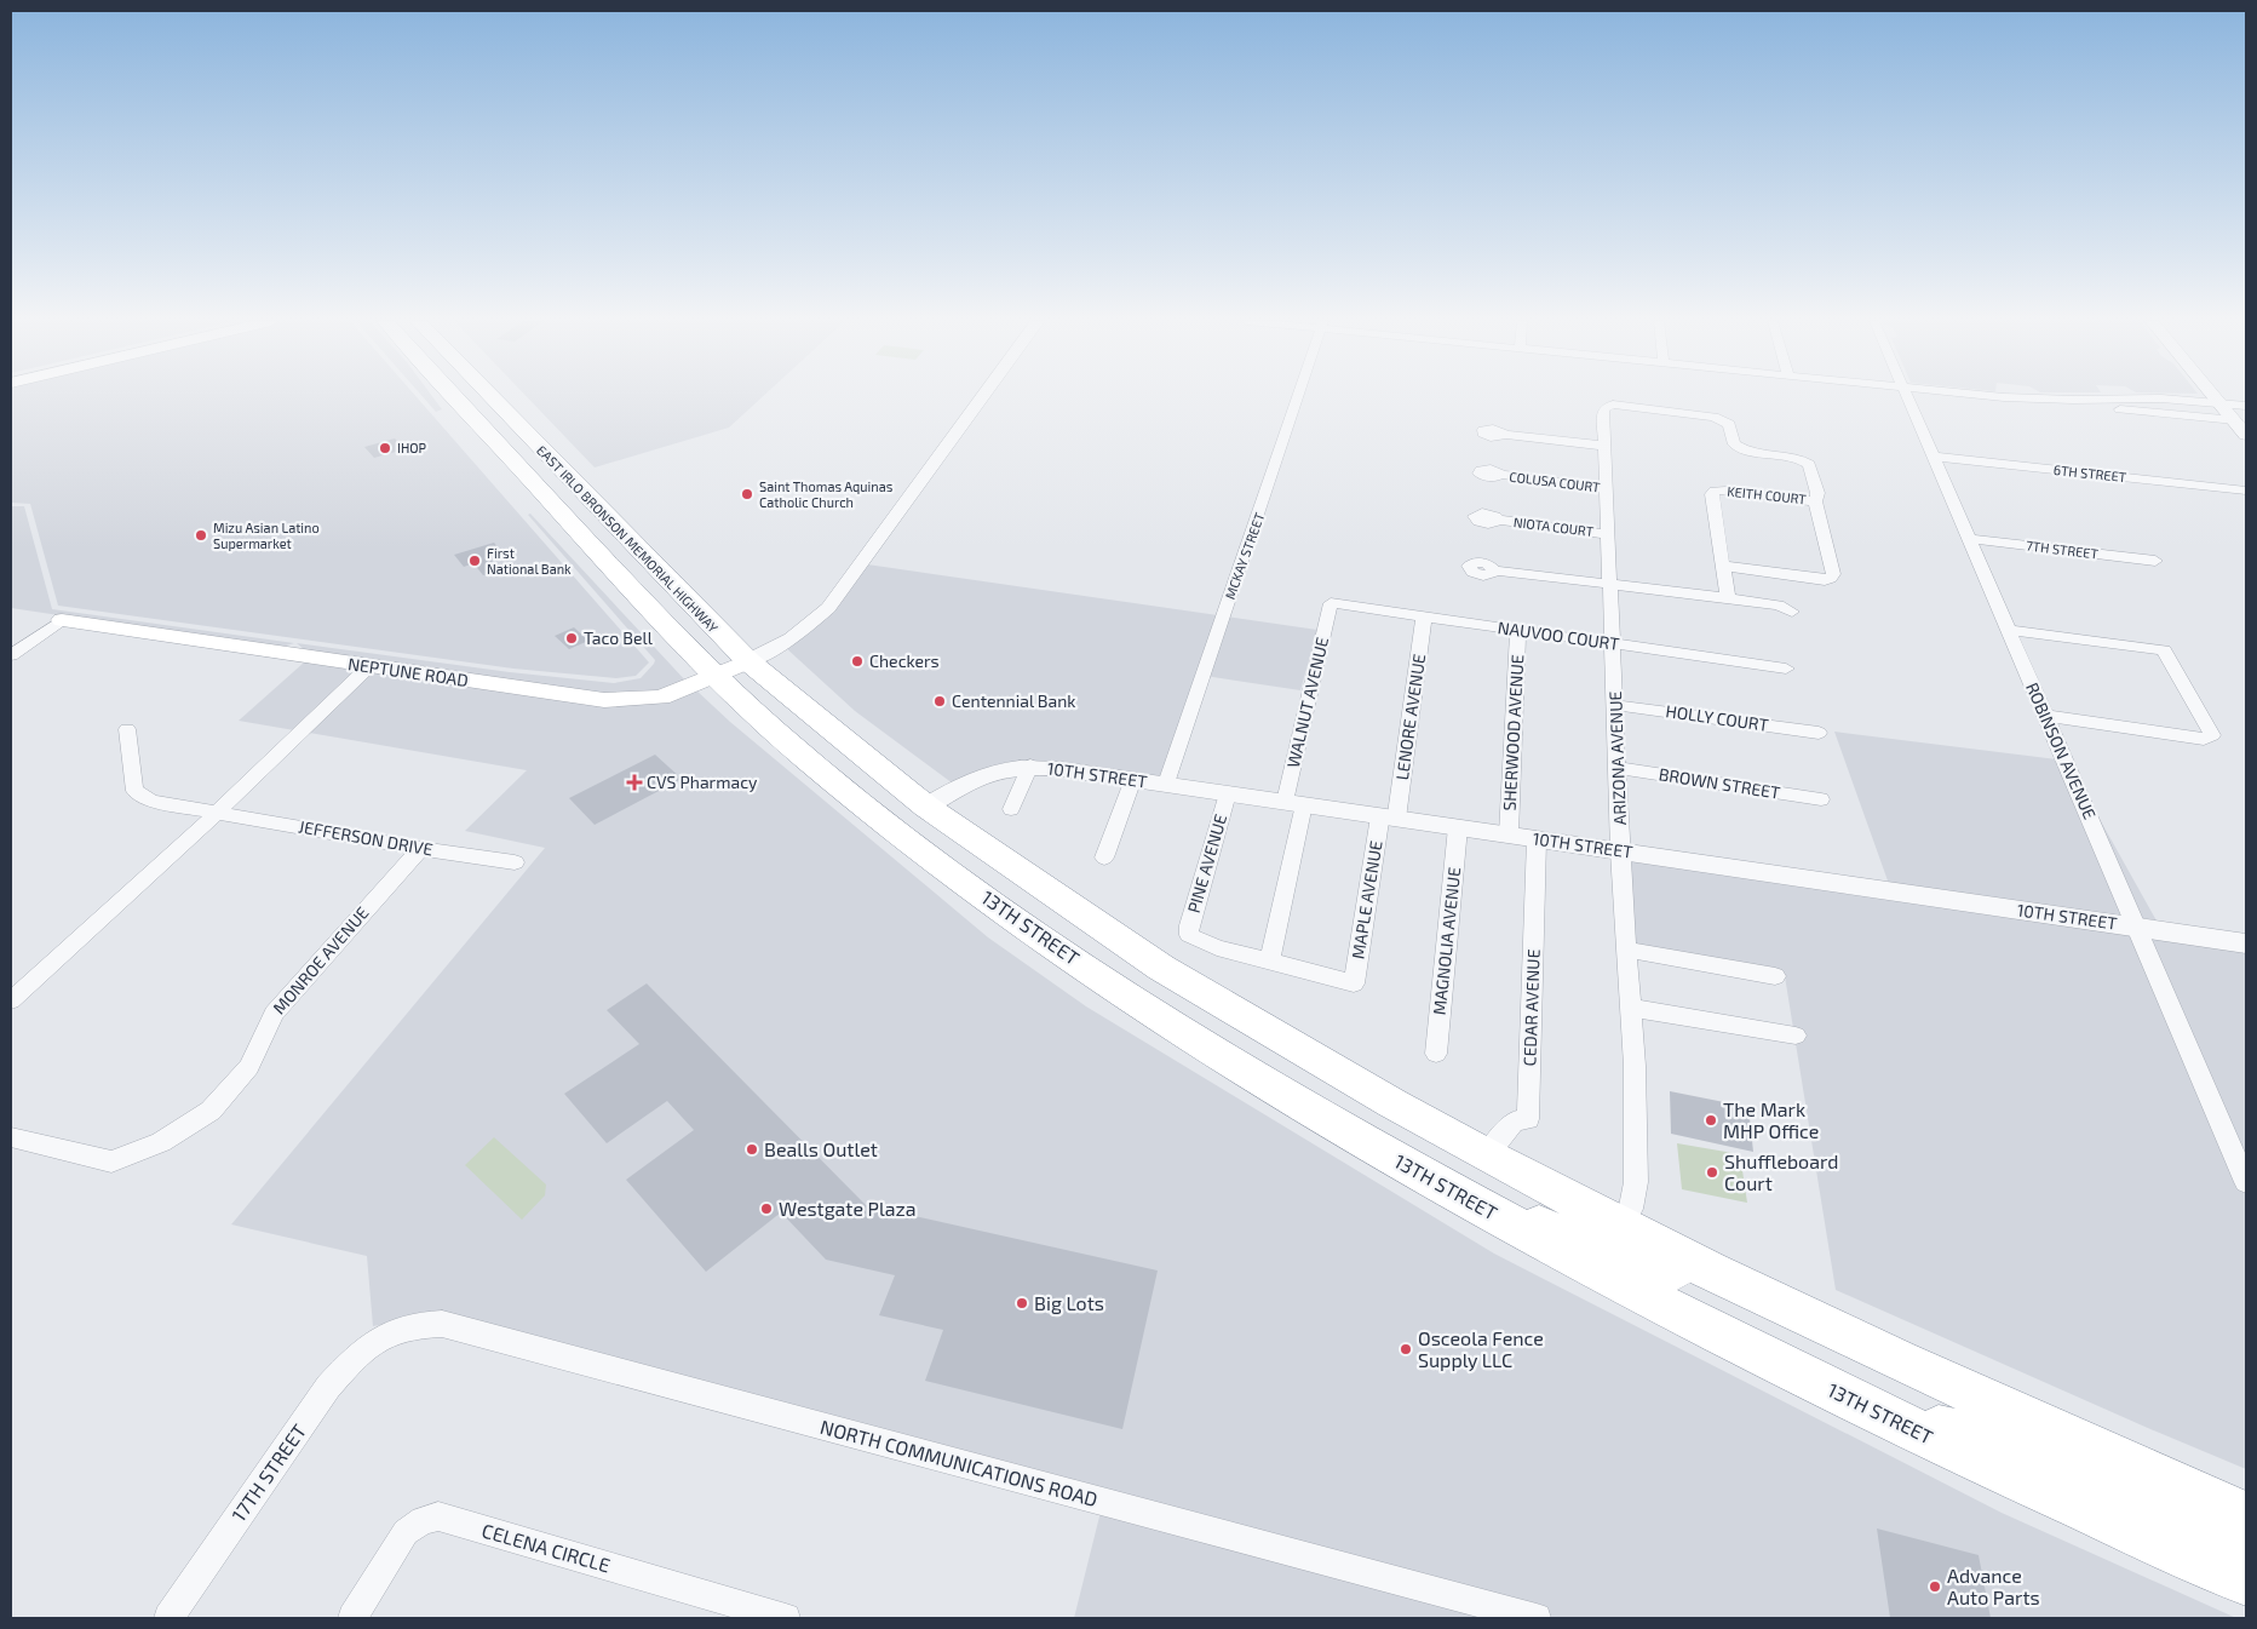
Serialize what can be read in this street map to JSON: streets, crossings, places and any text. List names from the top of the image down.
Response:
{
  "streets": {
    "highway": ["EAST IRLO BRONSON MEMORIAL HIGHWAY", "13TH STREET"],
    "main road": ["NEPTUNE ROAD"],
    "street": [
      "6TH STREET",
      "COLUSA COURT",
      "KEITH COURT",
      "NIOTA COURT",
      "7TH STREET",
      "MCKAY STREET",
      "NAUVOO COURT",
      "WALNUT AVENUE",
      "LENORE AVENUE",
      "HOLLY COURT",
      "SHERWOOD AVENUE",
      "ROBINSON AVENUE",
      "ARIZONA AVENUE",
      "10TH STREET",
      "BROWN STREET",
      "JEFFERSON DRIVE",
      "PINE AVENUE",
      "MAPLE AVENUE",
      "MAGNOLIA AVENUE",
      "MONROE AVENUE",
      "CEDAR AVENUE",
      "NORTH COMMUNICATIONS ROAD",
      "17TH STREET",
      "CELENA CIRCLE"
    ]
  },
  "crossings": [
    ["6TH STREET", "ROBINSON AVENUE"],
    ["COLUSA COURT", "ARIZONA AVENUE"],
    ["KEITH COURT", "ARIZONA AVENUE"],
    ["NIOTA COURT", "ARIZONA AVENUE"],
    ["EAST IRLO BRONSON MEMORIAL HIGHWAY", "NEPTUNE ROAD"],
    ["EAST IRLO BRONSON MEMORIAL HIGHWAY", "13TH STREET"],
    ["7TH STREET", "ROBINSON AVENUE"],
    ["MCKAY STREET", "10TH STREET"],
    ["NAUVOO COURT", "WALNUT AVENUE"],
    ["NAUVOO COURT", "LENORE AVENUE"],
    ["NAUVOO COURT", "SHERWOOD AVENUE"],
    ["NAUVOO COURT", "ARIZONA AVENUE"],
    ["NEPTUNE ROAD", "13TH STREET"],
    ["WALNUT AVENUE", "10TH STREET"],
    ["WALNUT AVENUE", "PINE AVENUE"],
    ["WALNUT AVENUE", "MAPLE AVENUE"],
    ["LENORE AVENUE", "10TH STREET"],
    ["LENORE AVENUE", "MAPLE AVENUE"],
    ["HOLLY COURT", "ARIZONA AVENUE"],
    ["SHERWOOD AVENUE", "10TH STREET"],
    ["ROBINSON AVENUE", "10TH STREET"],
    ["ARIZONA AVENUE", "10TH STREET"],
    ["ARIZONA AVENUE", "BROWN STREET"],
    ["10TH STREET", "PINE AVENUE"],
    ["10TH STREET", "MAPLE AVENUE"],
    ["10TH STREET", "MAGNOLIA AVENUE"],
    ["10TH STREET", "CEDAR AVENUE"],
    ["JEFFERSON DRIVE", "MONROE AVENUE"],
    ["PINE AVENUE", "MAPLE AVENUE"],
    ["NORTH COMMUNICATIONS ROAD", "17TH STREET"]
  ],
  "places": {
    "other": [
      "IHOP",
      "Saint Thomas Aquinas Catholic Church",
      "Mizu Asian Latino Supermarket",
      "First National Bank",
      "Taco Bell",
      "Checkers",
      "Centennial Bank",
      "The Mark MHP Office",
      "Bealls Outlet",
      "Shuffleboard Court",
      "Westgate Plaza",
      "Big Lots",
      "Osceola Fence Supply LLC",
      "Advance Auto Parts"
    ],
    "health": ["CVS Pharmacy"]
  }
}
